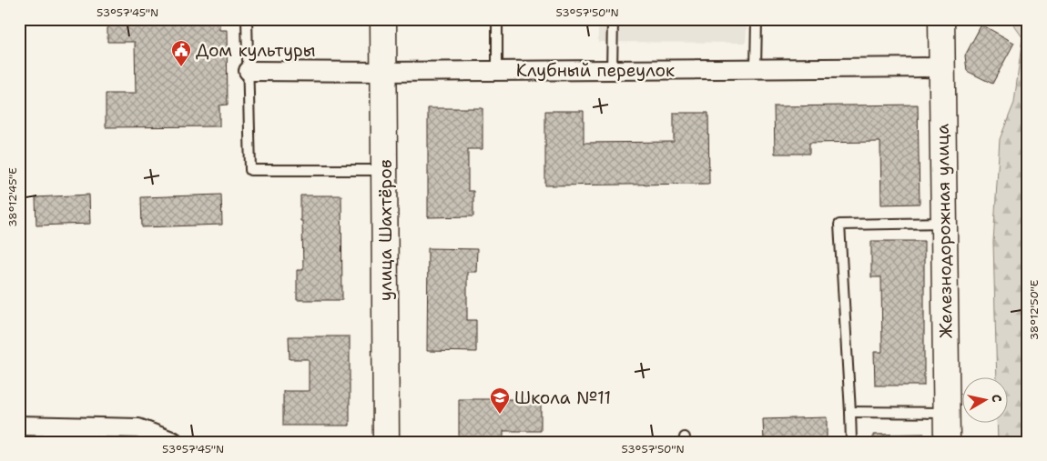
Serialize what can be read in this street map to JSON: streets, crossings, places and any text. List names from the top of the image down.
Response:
{
  "streets": {
    "street": ["Клубный переулок", "улица Шахтёров", "Железнодорожная улица"]
  },
  "crossings": [
    ["Клубный переулок", "улица Шахтёров"],
    ["Клубный переулок", "Железнодорожная улица"]
  ],
  "places": {
    "public building": ["Дом культуры"],
    "school or university": ["Школа №11"]
  },
  "north": "right",
  "coordinates": [
    "53°57'45\"N",
    "53°57'50\"N",
    "38°12'45\"E",
    "38°12'50\"E"
  ]
}
